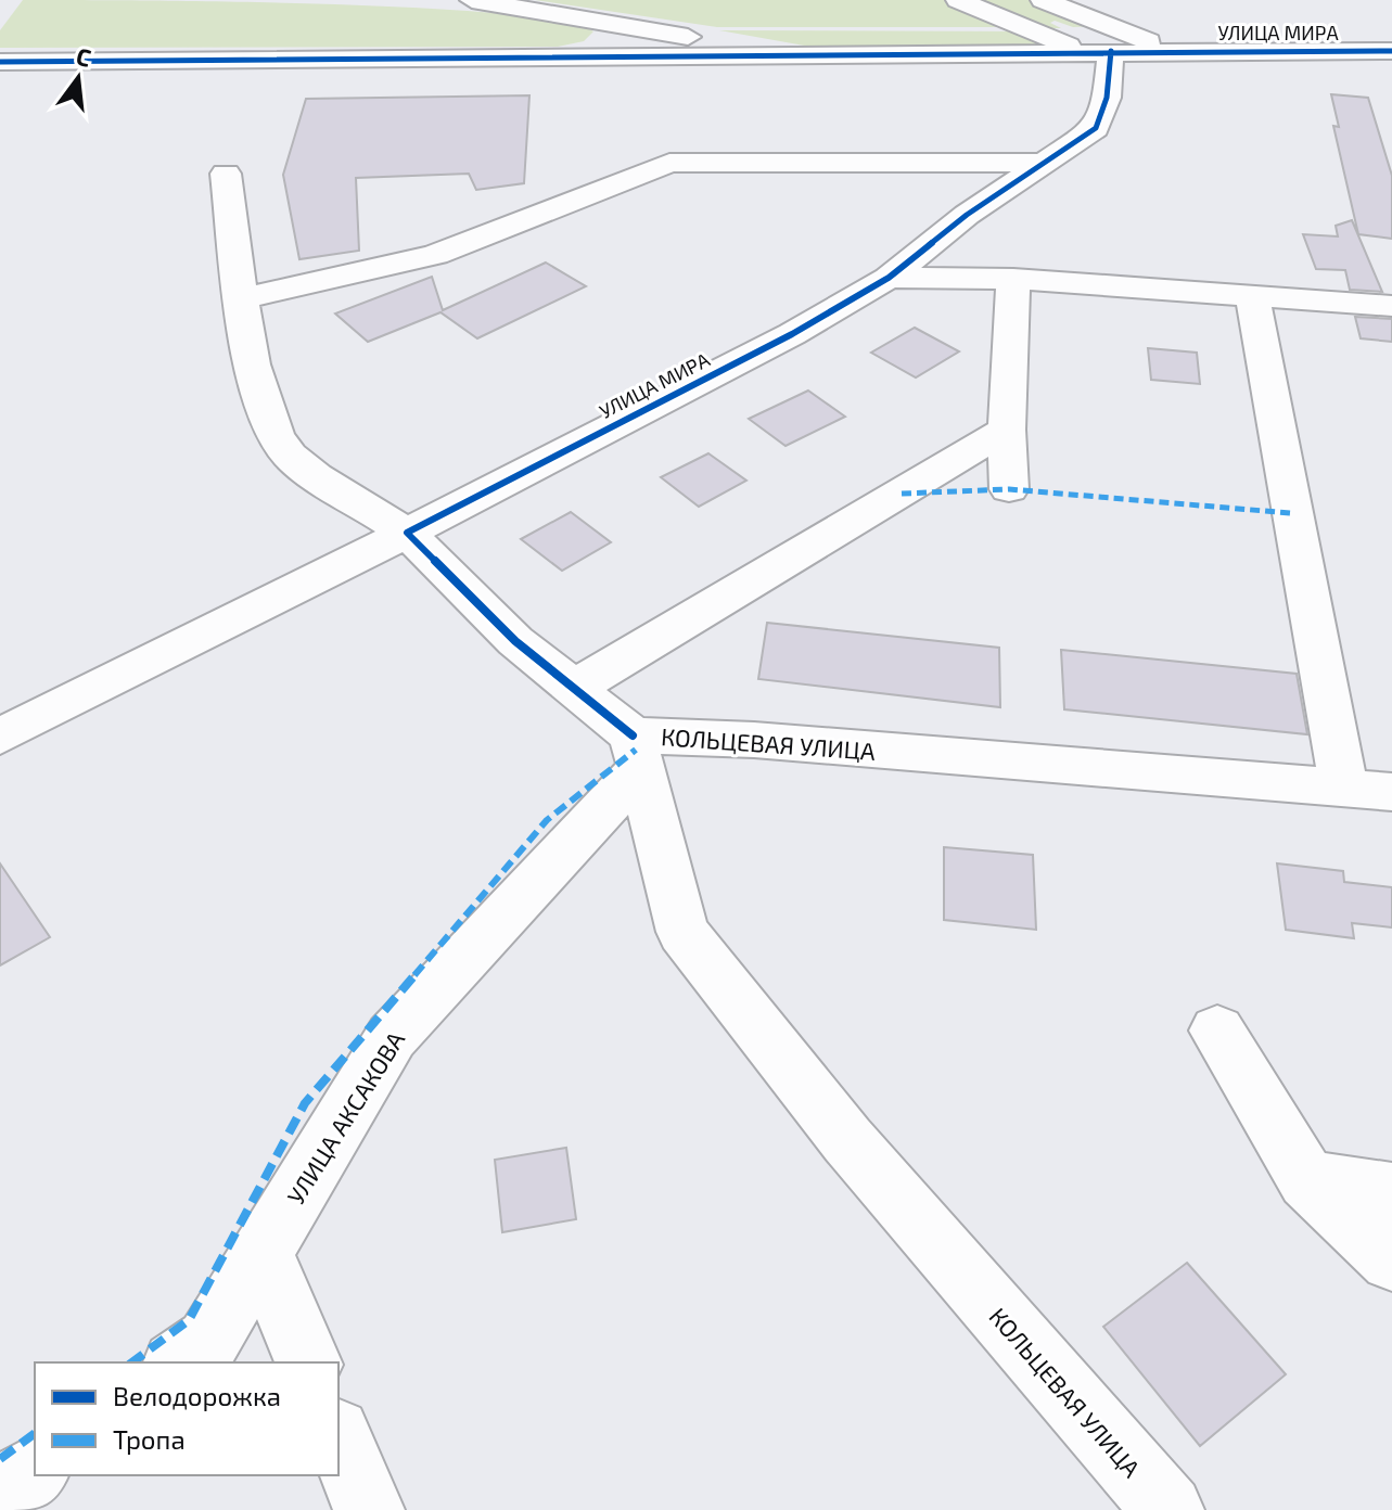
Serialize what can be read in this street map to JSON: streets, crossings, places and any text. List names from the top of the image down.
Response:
{
  "streets": {
    "street": ["УЛИЦА МИРА", "КОЛЬЦЕВАЯ УЛИЦА", "УЛИЦА АКСАКОВА"]
  },
  "crossings": [
    ["КОЛЬЦЕВАЯ УЛИЦА", "УЛИЦА АКСАКОВА"]
  ],
  "legend": ["Велодорожка", "Тропа"],
  "north": "top"
}
